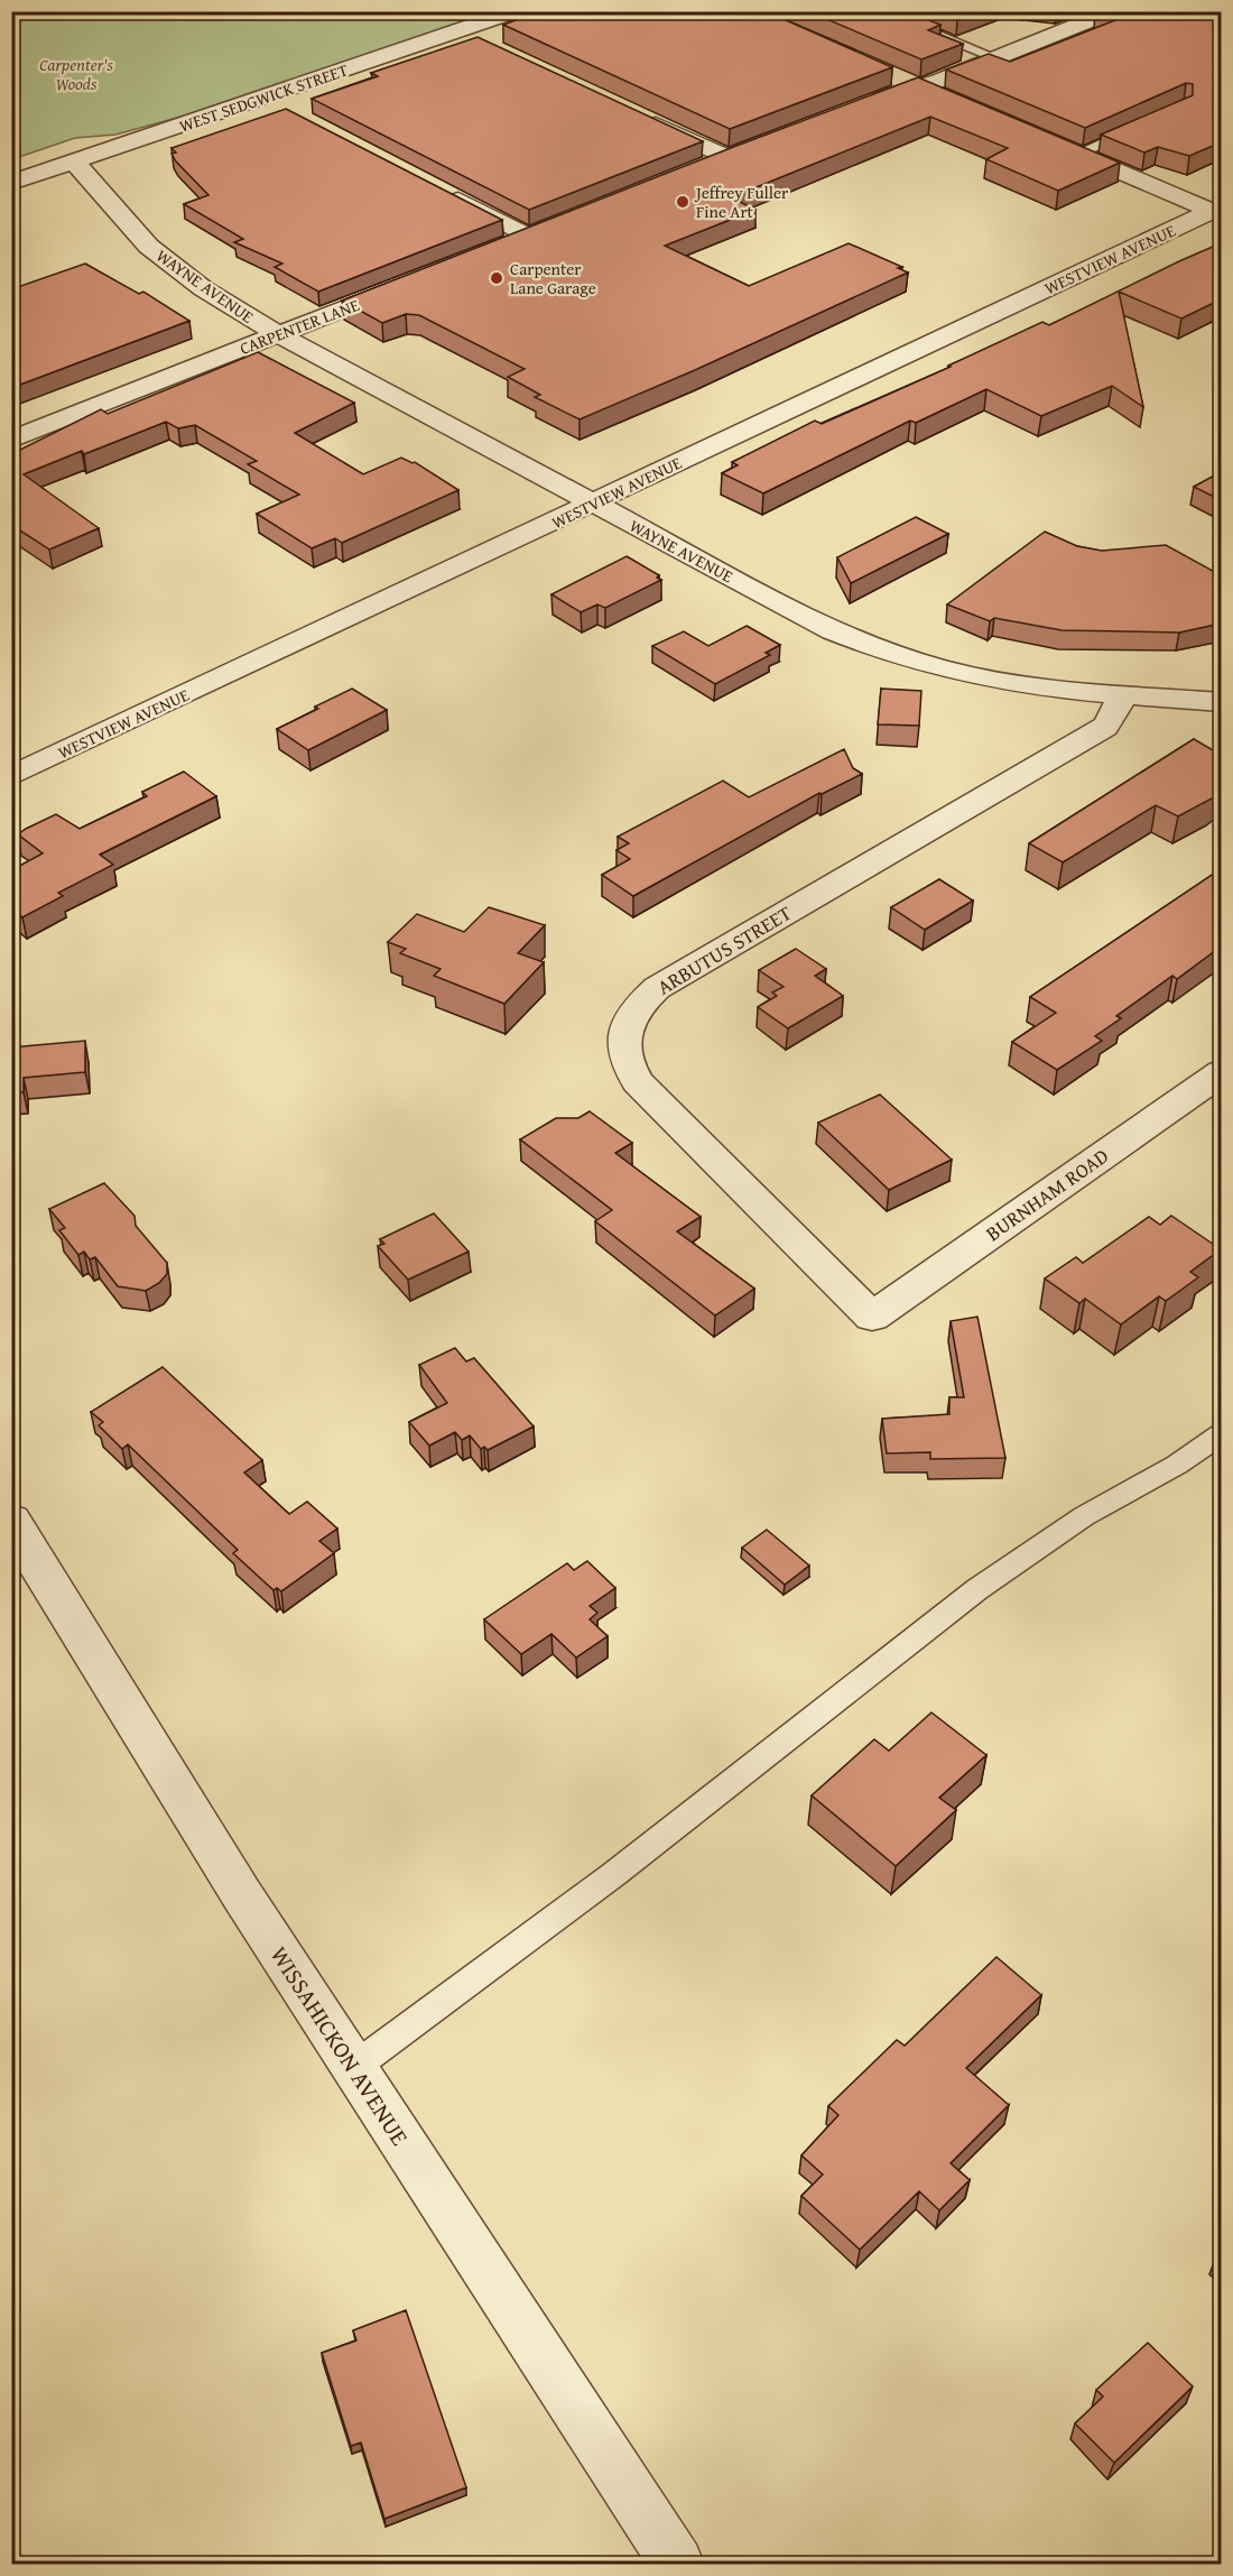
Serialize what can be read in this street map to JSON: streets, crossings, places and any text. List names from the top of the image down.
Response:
{
  "streets": {
    "street": [
      "WEST SEDGWICK STREET",
      "WESTVIEW AVENUE",
      "WAYNE AVENUE",
      "CARPENTER LANE",
      "ARBUTUS STREET",
      "BURNHAM ROAD",
      "WISSAHICKON AVENUE"
    ]
  },
  "crossings": [
    ["WEST SEDGWICK STREET", "WAYNE AVENUE"],
    ["WESTVIEW AVENUE", "WAYNE AVENUE"],
    ["WAYNE AVENUE", "CARPENTER LANE"],
    ["WAYNE AVENUE", "ARBUTUS STREET"],
    ["ARBUTUS STREET", "BURNHAM ROAD"]
  ],
  "parks": ["Carpenter's Woods"],
  "places": ["Jeffrey Fuller Fine Art", "Carpenter Lane Garage"]
}
